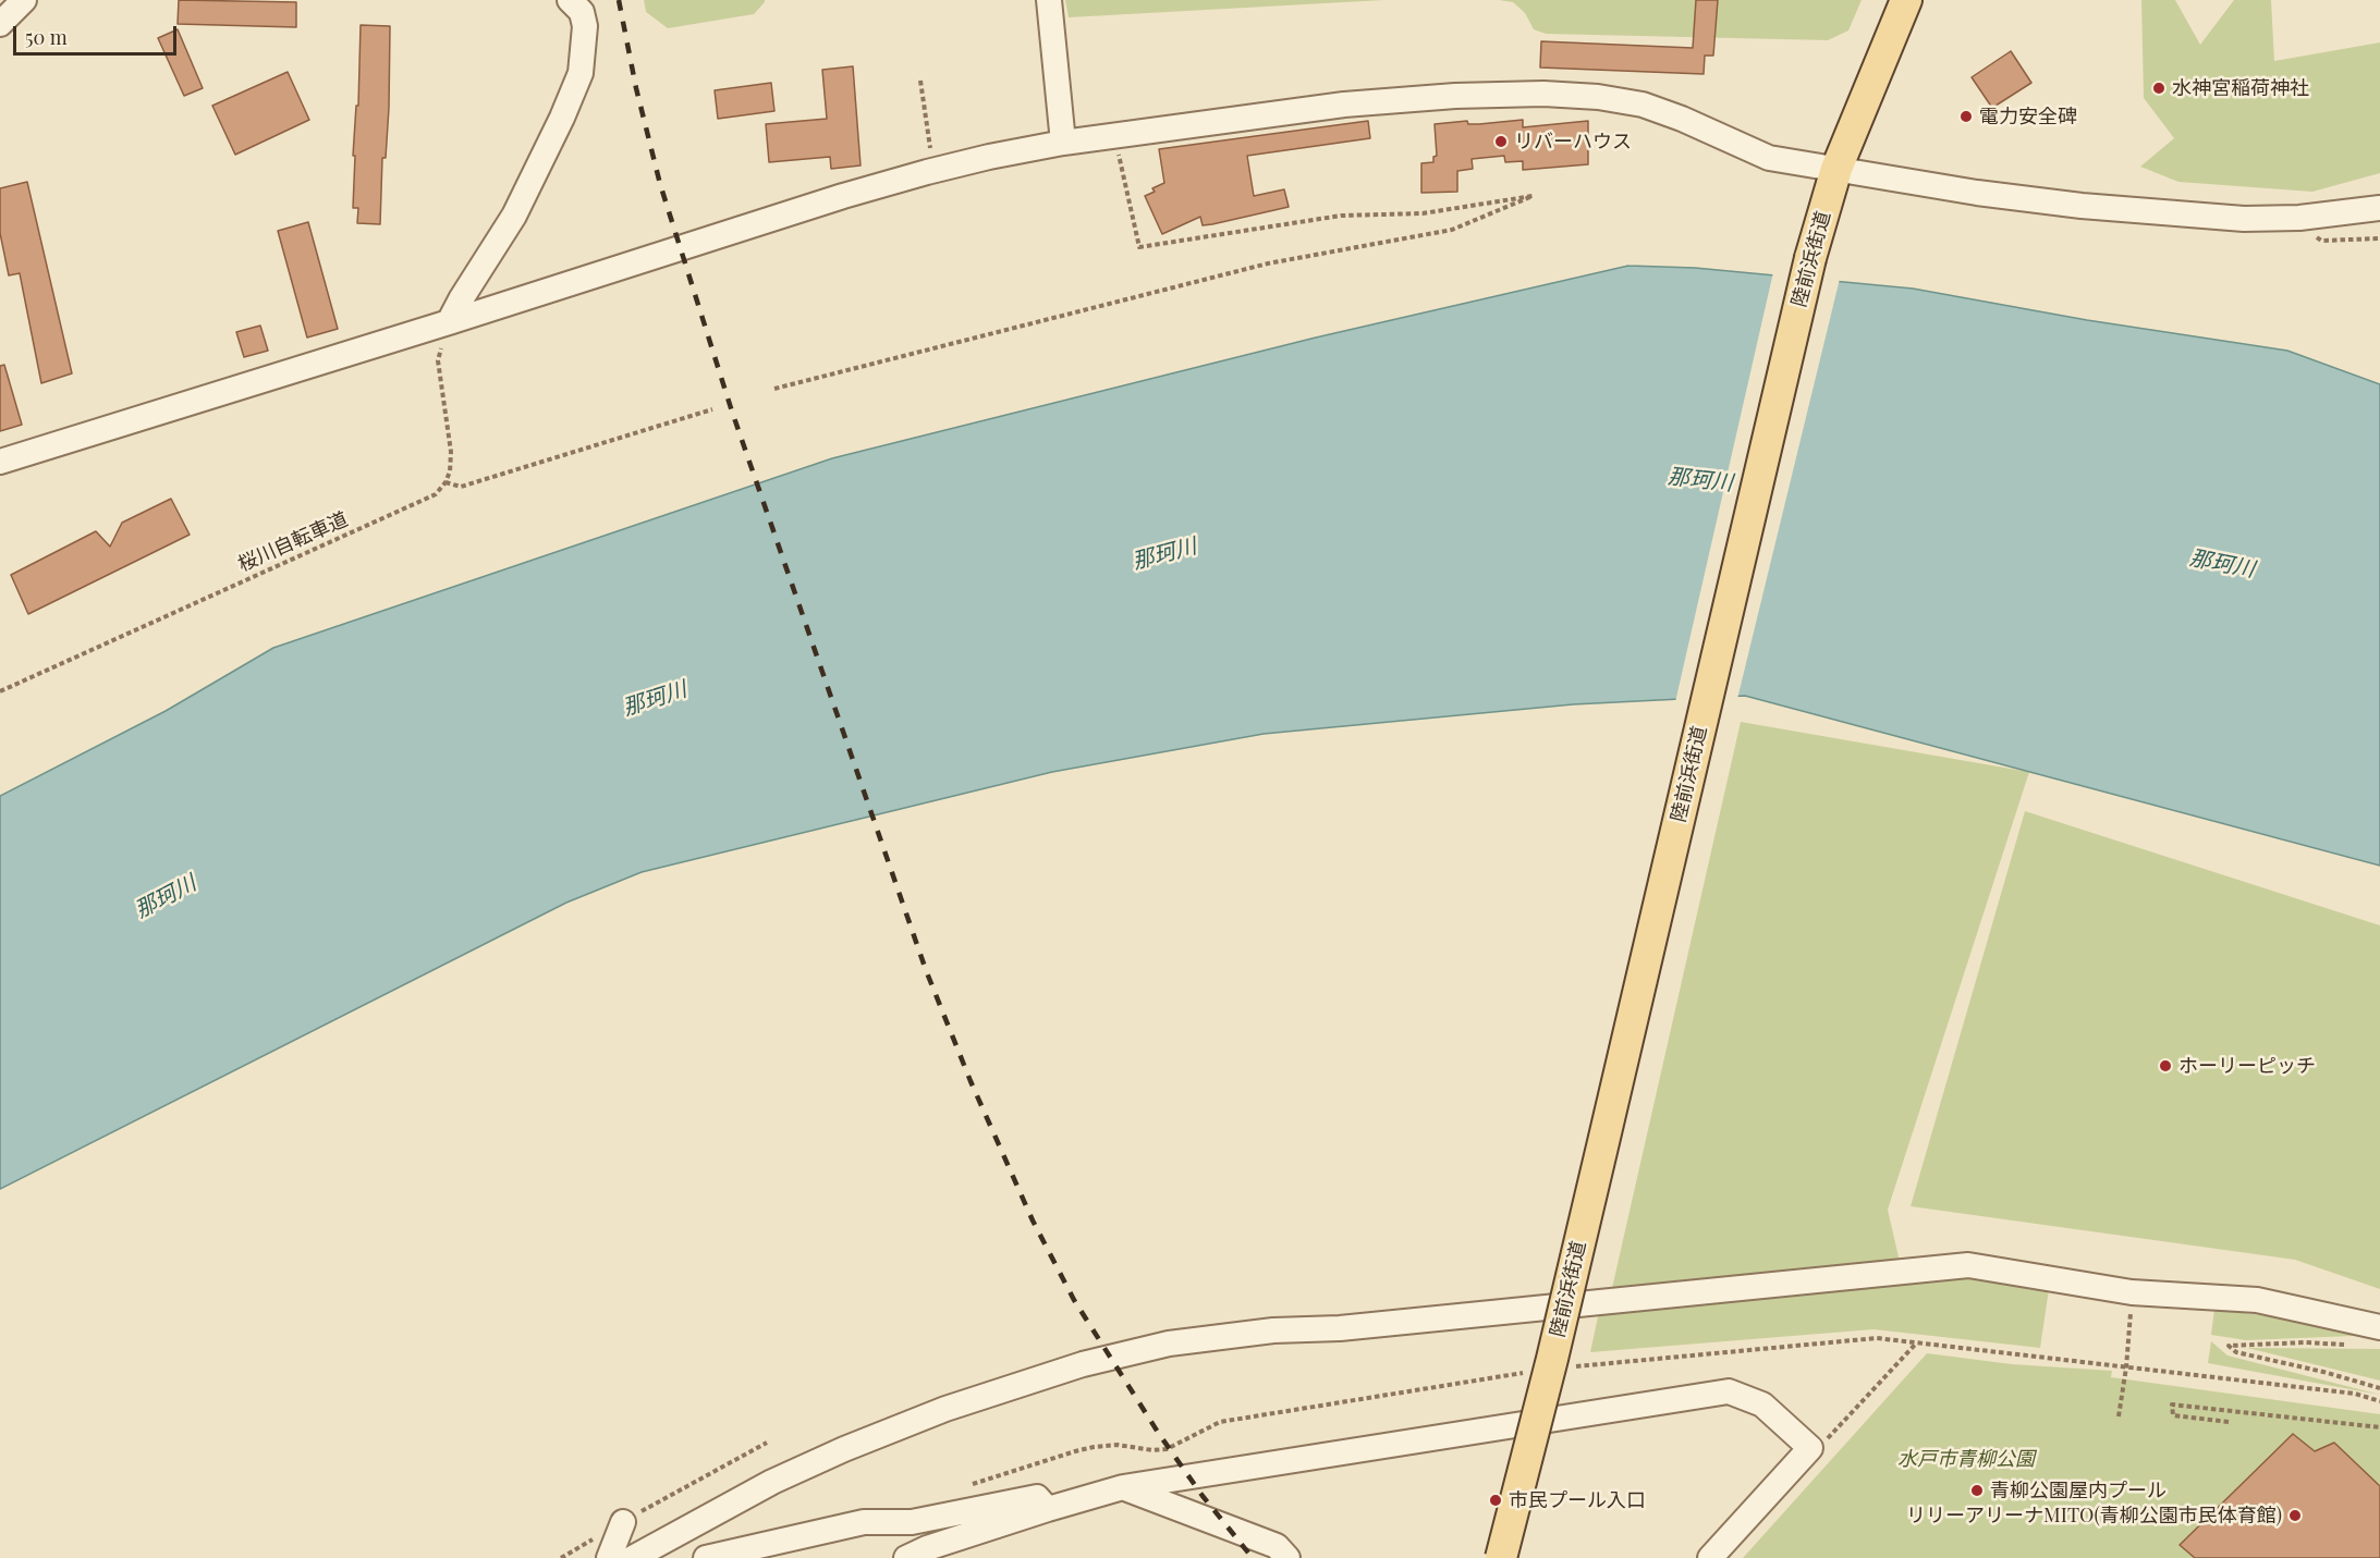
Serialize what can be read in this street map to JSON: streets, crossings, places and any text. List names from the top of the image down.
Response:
{
  "streets": {
    "main road": ["陸前浜街道"],
    "path": ["桜川自転車道"]
  },
  "water": ["那珂川"],
  "parks": ["水戸市青柳公園"],
  "places": [
    "水神宮稲荷神社",
    "電力安全碑",
    "リバーハウス",
    "ホーリーピッチ",
    "青柳公園屋内プール",
    "市民プール入口",
    "リリーアリーナMITO(青柳公園市民体育館)"
  ],
  "scale_bar": "50 m"
}
